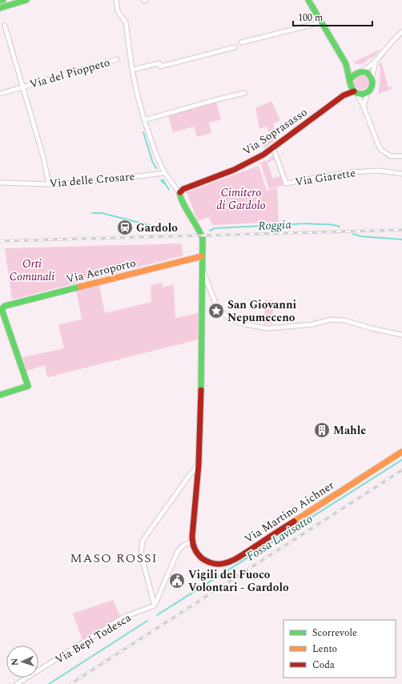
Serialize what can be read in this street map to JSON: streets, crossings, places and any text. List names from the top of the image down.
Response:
{
  "streets": {
    "street": [
      "Via del Pioppeto",
      "Via Soprasasso",
      "Via Giarette",
      "Via delle Crosare",
      "Via Aeroporto",
      "Via Martino Aichner",
      "Via Bepi Todesca"
    ]
  },
  "crossings": [
    ["Via del Pioppeto", "Via delle Crosare"],
    ["Via Soprasasso", "Via Giarette"]
  ],
  "districts": ["MASO ROSSI"],
  "water": ["Roggia", "Fossa Lavisotto"],
  "parks": ["Cimitero di Gardolo", "Orti Comunali"],
  "places": {
    "station": ["Gardolo"],
    "place": ["San Giovanni Nepumeceno"],
    "building": ["Mahle"],
    "public building": ["Vigili del Fuoco Volontari - Gardolo"]
  },
  "legend": ["Scorrevole", "Lento", "Coda"],
  "scale_bar": "100 m",
  "north": "left"
}
